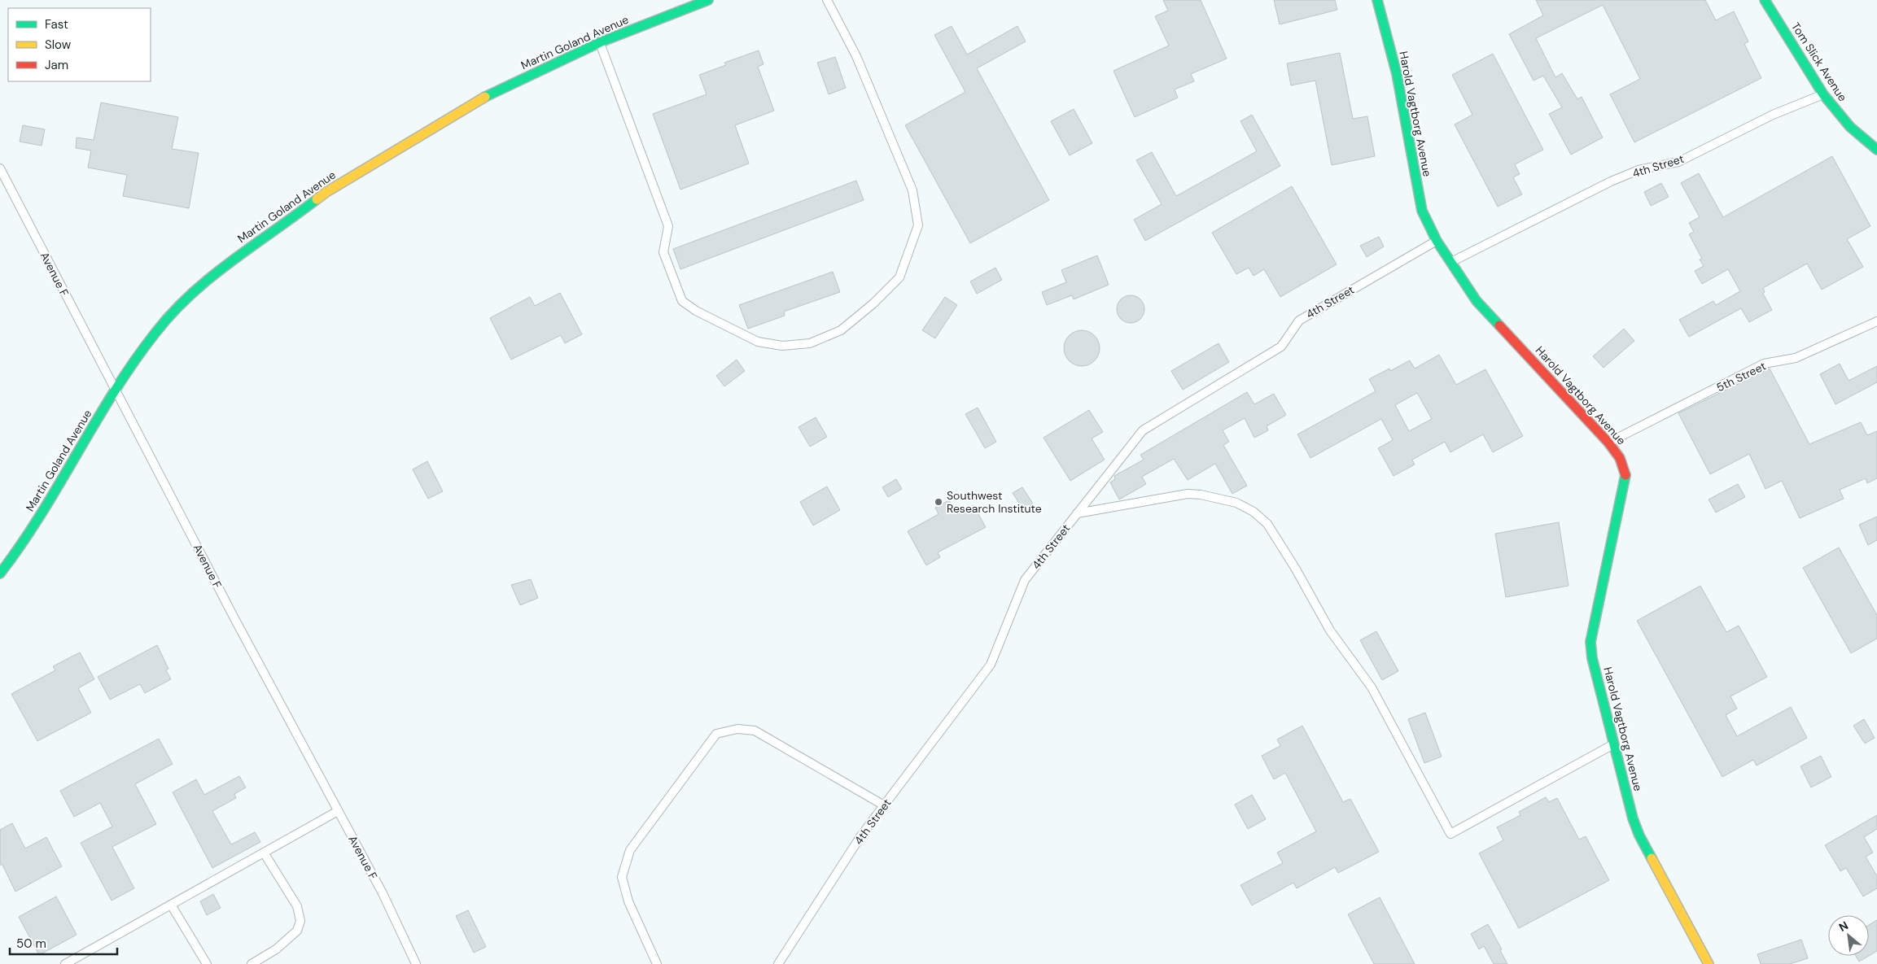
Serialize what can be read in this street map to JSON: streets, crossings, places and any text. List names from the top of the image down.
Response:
{
  "streets": {
    "street": ["Martin Goland Avenue", "Tom Slick Avenue", "Harold Vagtborg Avenue"],
    "lane": ["4th Street", "Avenue F", "5th Street"]
  },
  "crossings": [
    ["Martin Goland Avenue", "Avenue F"],
    ["Tom Slick Avenue", "4th Street"],
    ["Harold Vagtborg Avenue", "4th Street"],
    ["Harold Vagtborg Avenue", "5th Street"]
  ],
  "places": ["Southwest Research Institute"],
  "legend": ["Fast", "Slow", "Jam"],
  "scale_bar": "50 m",
  "north": "top left"
}
